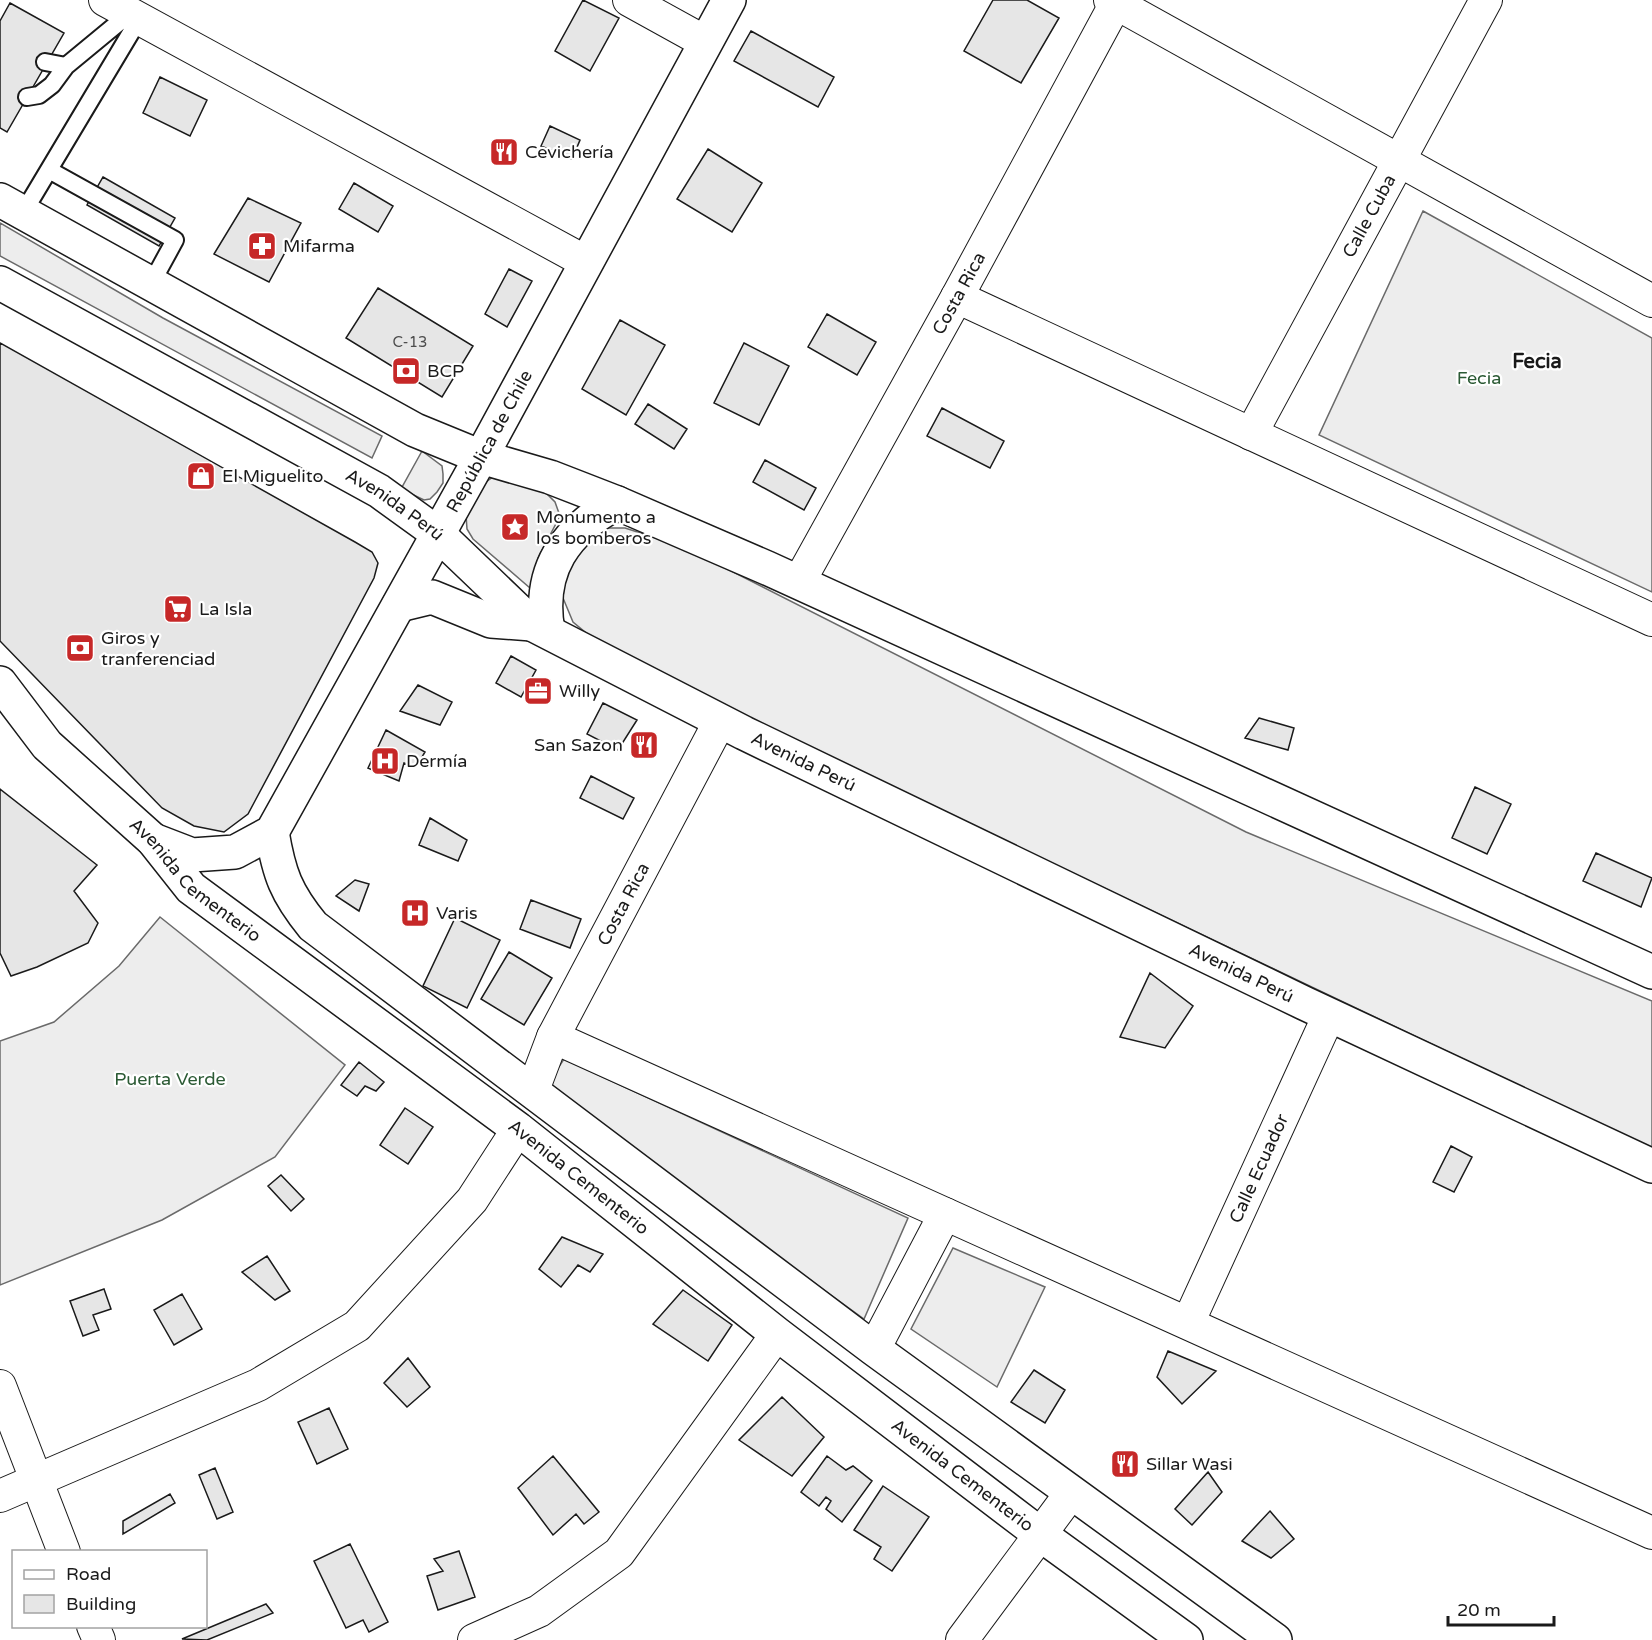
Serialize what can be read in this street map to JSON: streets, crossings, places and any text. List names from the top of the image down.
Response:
{
  "streets": {
    "main road": ["República de Chile", "Avenida Perú", "Avenida Cementerio"],
    "street": ["Calle Cuba", "Costa Rica", "Calle Ecuador"]
  },
  "crossings": [
    ["Costa Rica", "Avenida Perú"],
    ["República de Chile", "Avenida Perú"],
    ["Avenida Perú", "Calle Ecuador"]
  ],
  "districts": ["Fecia"],
  "parks": ["Fecia", "Puerta Verde"],
  "places": {
    "restaurant": ["Cevichería", "San Sazon", "Sillar Wasi"],
    "pharmacy": ["Mifarma"],
    "bank": ["BCP", "Giros y tranferenciad"],
    "shop": ["El Miguelito"],
    "place": ["Monumento a los bomberos"],
    "supermarket": ["La Isla"],
    "office": ["Willy"],
    "hospital": ["Dermía", "Varis"]
  },
  "house_numbers": ["C-13"],
  "legend": ["Road", "Building"],
  "scale_bar": "20 m"
}
